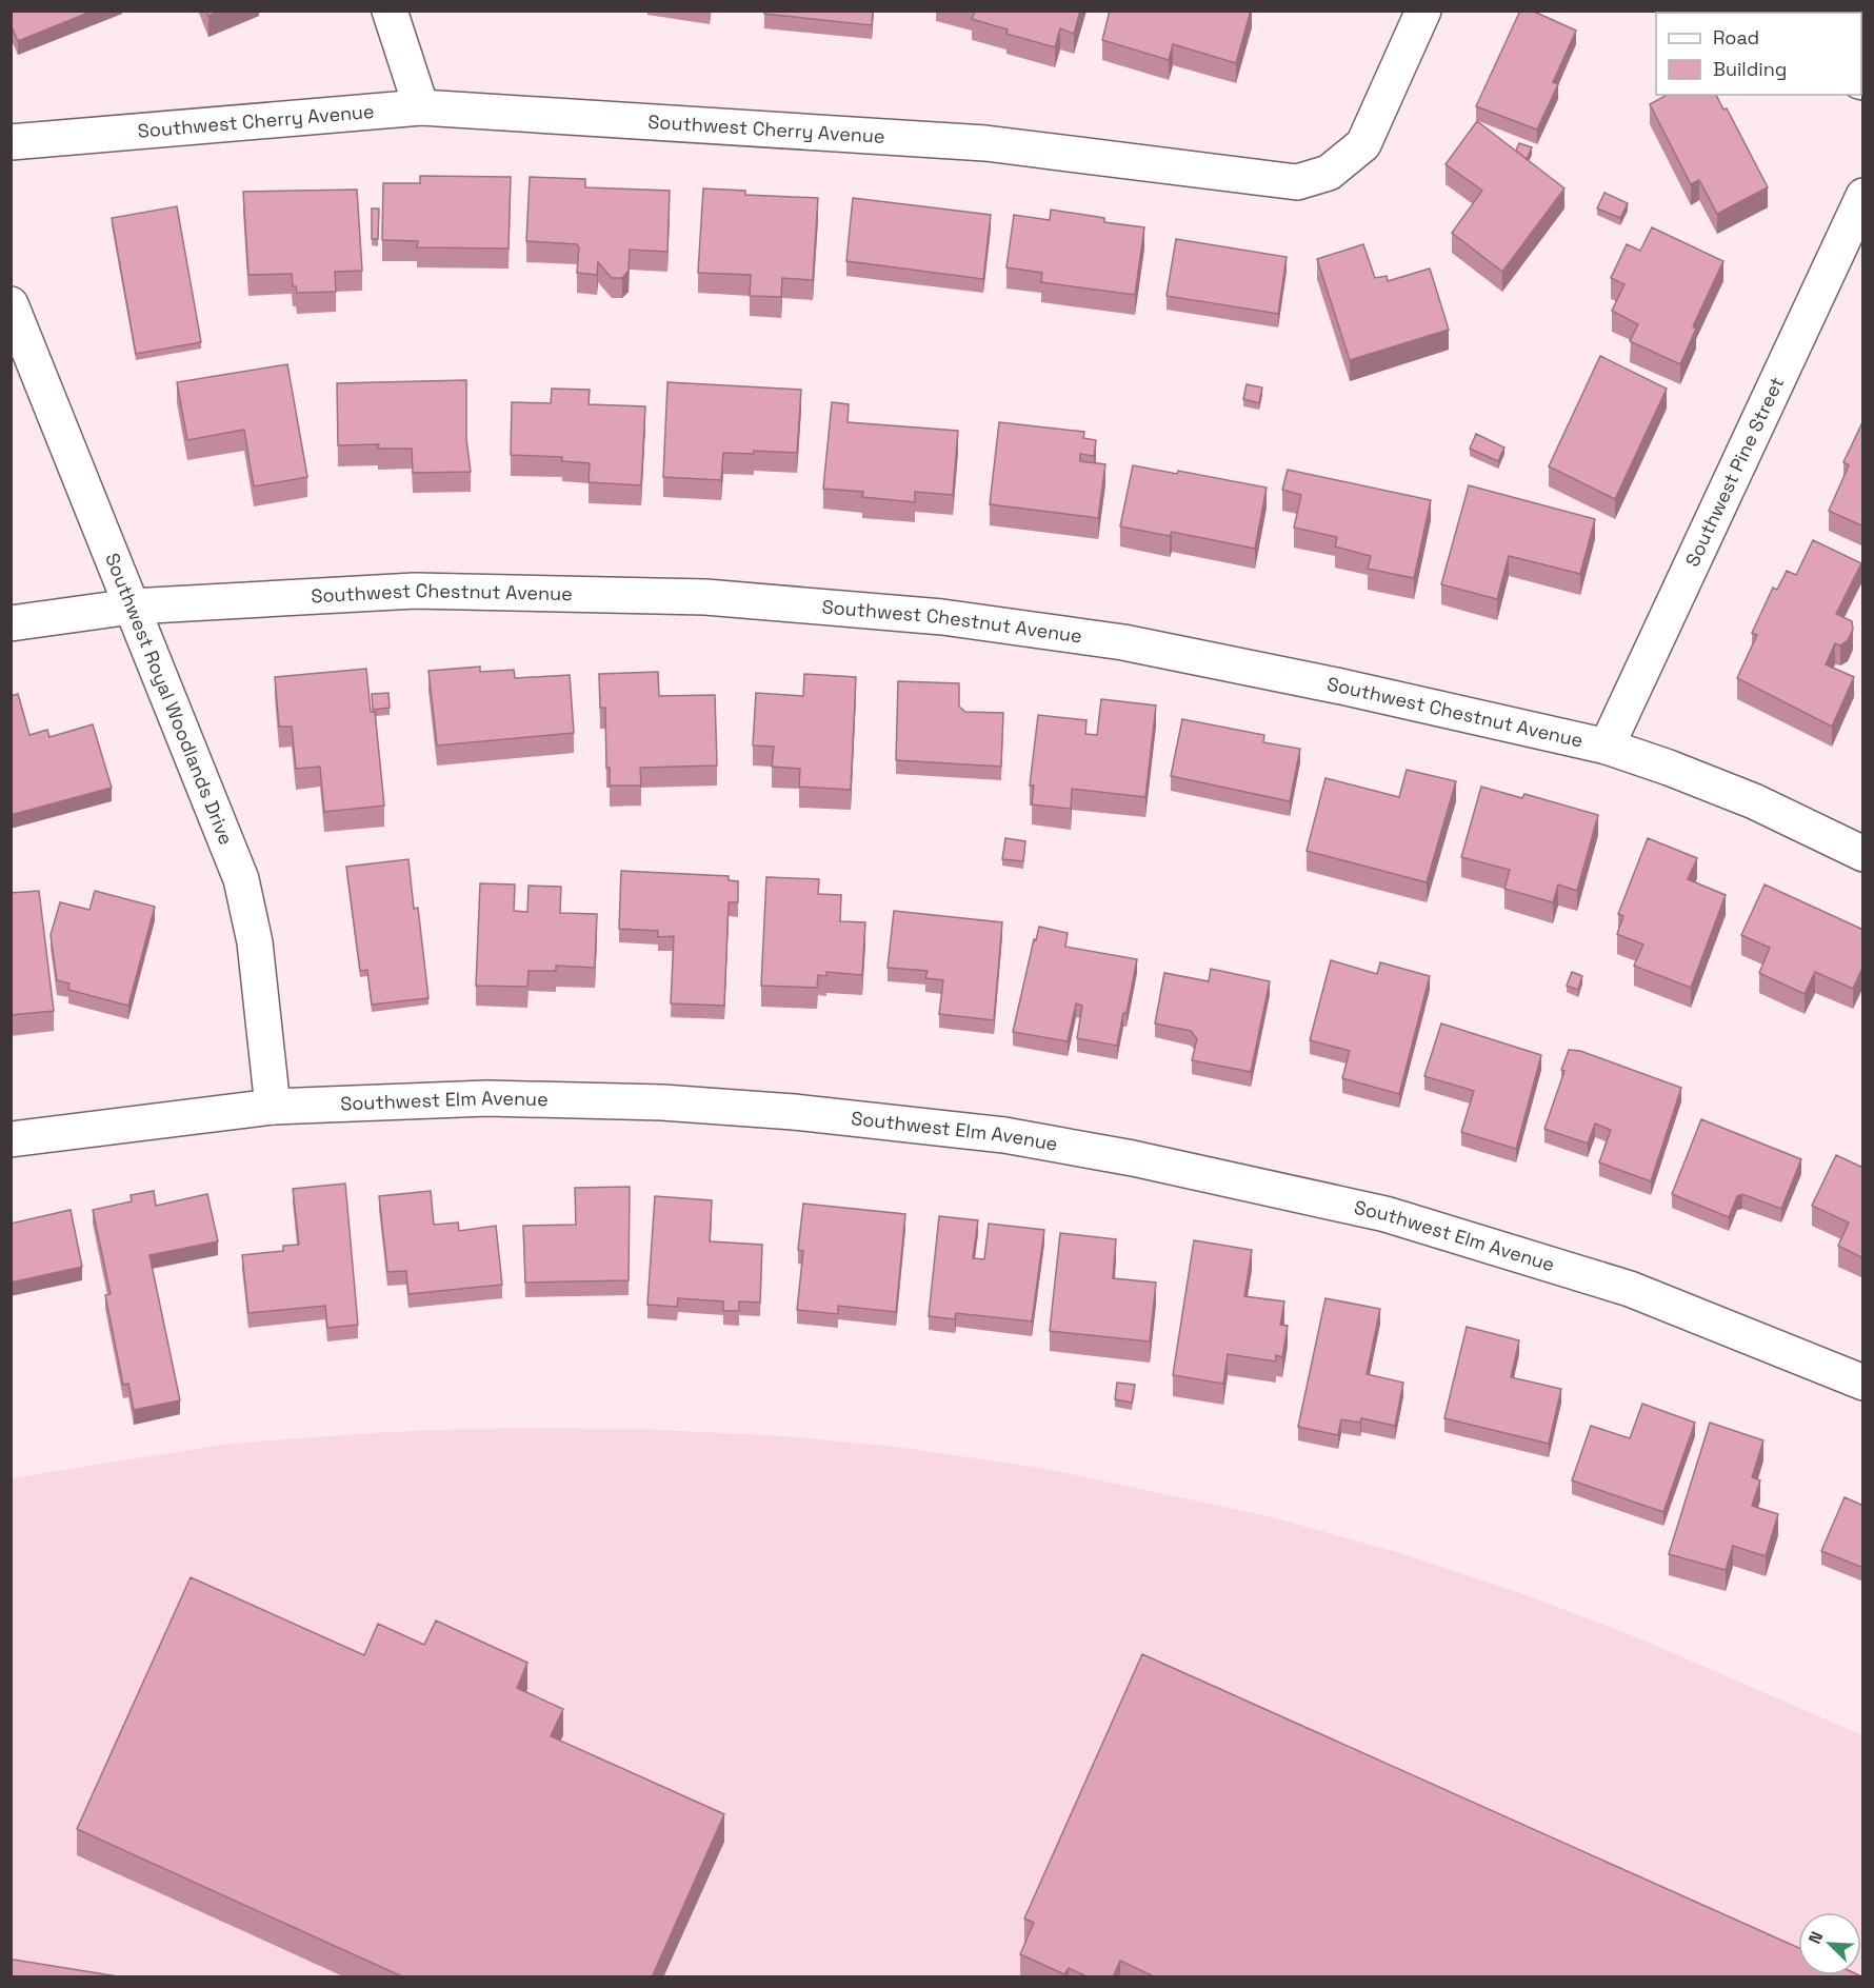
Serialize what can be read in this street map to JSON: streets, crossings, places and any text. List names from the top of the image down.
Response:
{
  "streets": {
    "street": [
      "Southwest Cherry Avenue",
      "Southwest Pine Street",
      "Southwest Chestnut Avenue",
      "Southwest Royal Woodlands Drive",
      "Southwest Elm Avenue"
    ]
  },
  "crossings": [
    ["Southwest Pine Street", "Southwest Chestnut Avenue"],
    ["Southwest Chestnut Avenue", "Southwest Royal Woodlands Drive"],
    ["Southwest Royal Woodlands Drive", "Southwest Elm Avenue"]
  ],
  "legend": ["Road", "Building"],
  "north": "top left"
}
